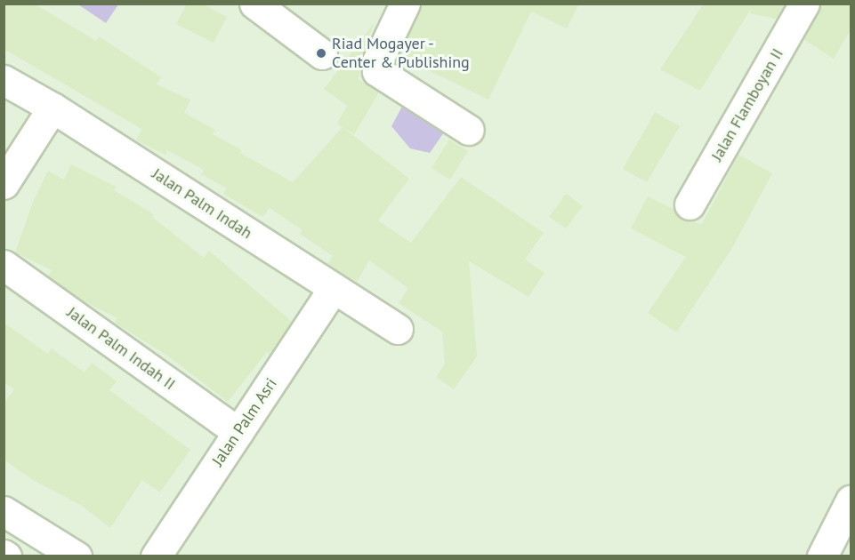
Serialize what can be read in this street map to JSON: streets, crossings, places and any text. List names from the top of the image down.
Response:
{
  "streets": {
    "street": [
      "Jalan Flamboyan II",
      "Jalan Palm Indah",
      "Jalan Palm Indah II",
      "Jalan Palm Asri"
    ]
  },
  "crossings": [
    ["Jalan Palm Indah", "Jalan Palm Asri"],
    ["Jalan Palm Indah II", "Jalan Palm Asri"]
  ],
  "places": ["Riad Mogayer - Center & Publishing"]
}
